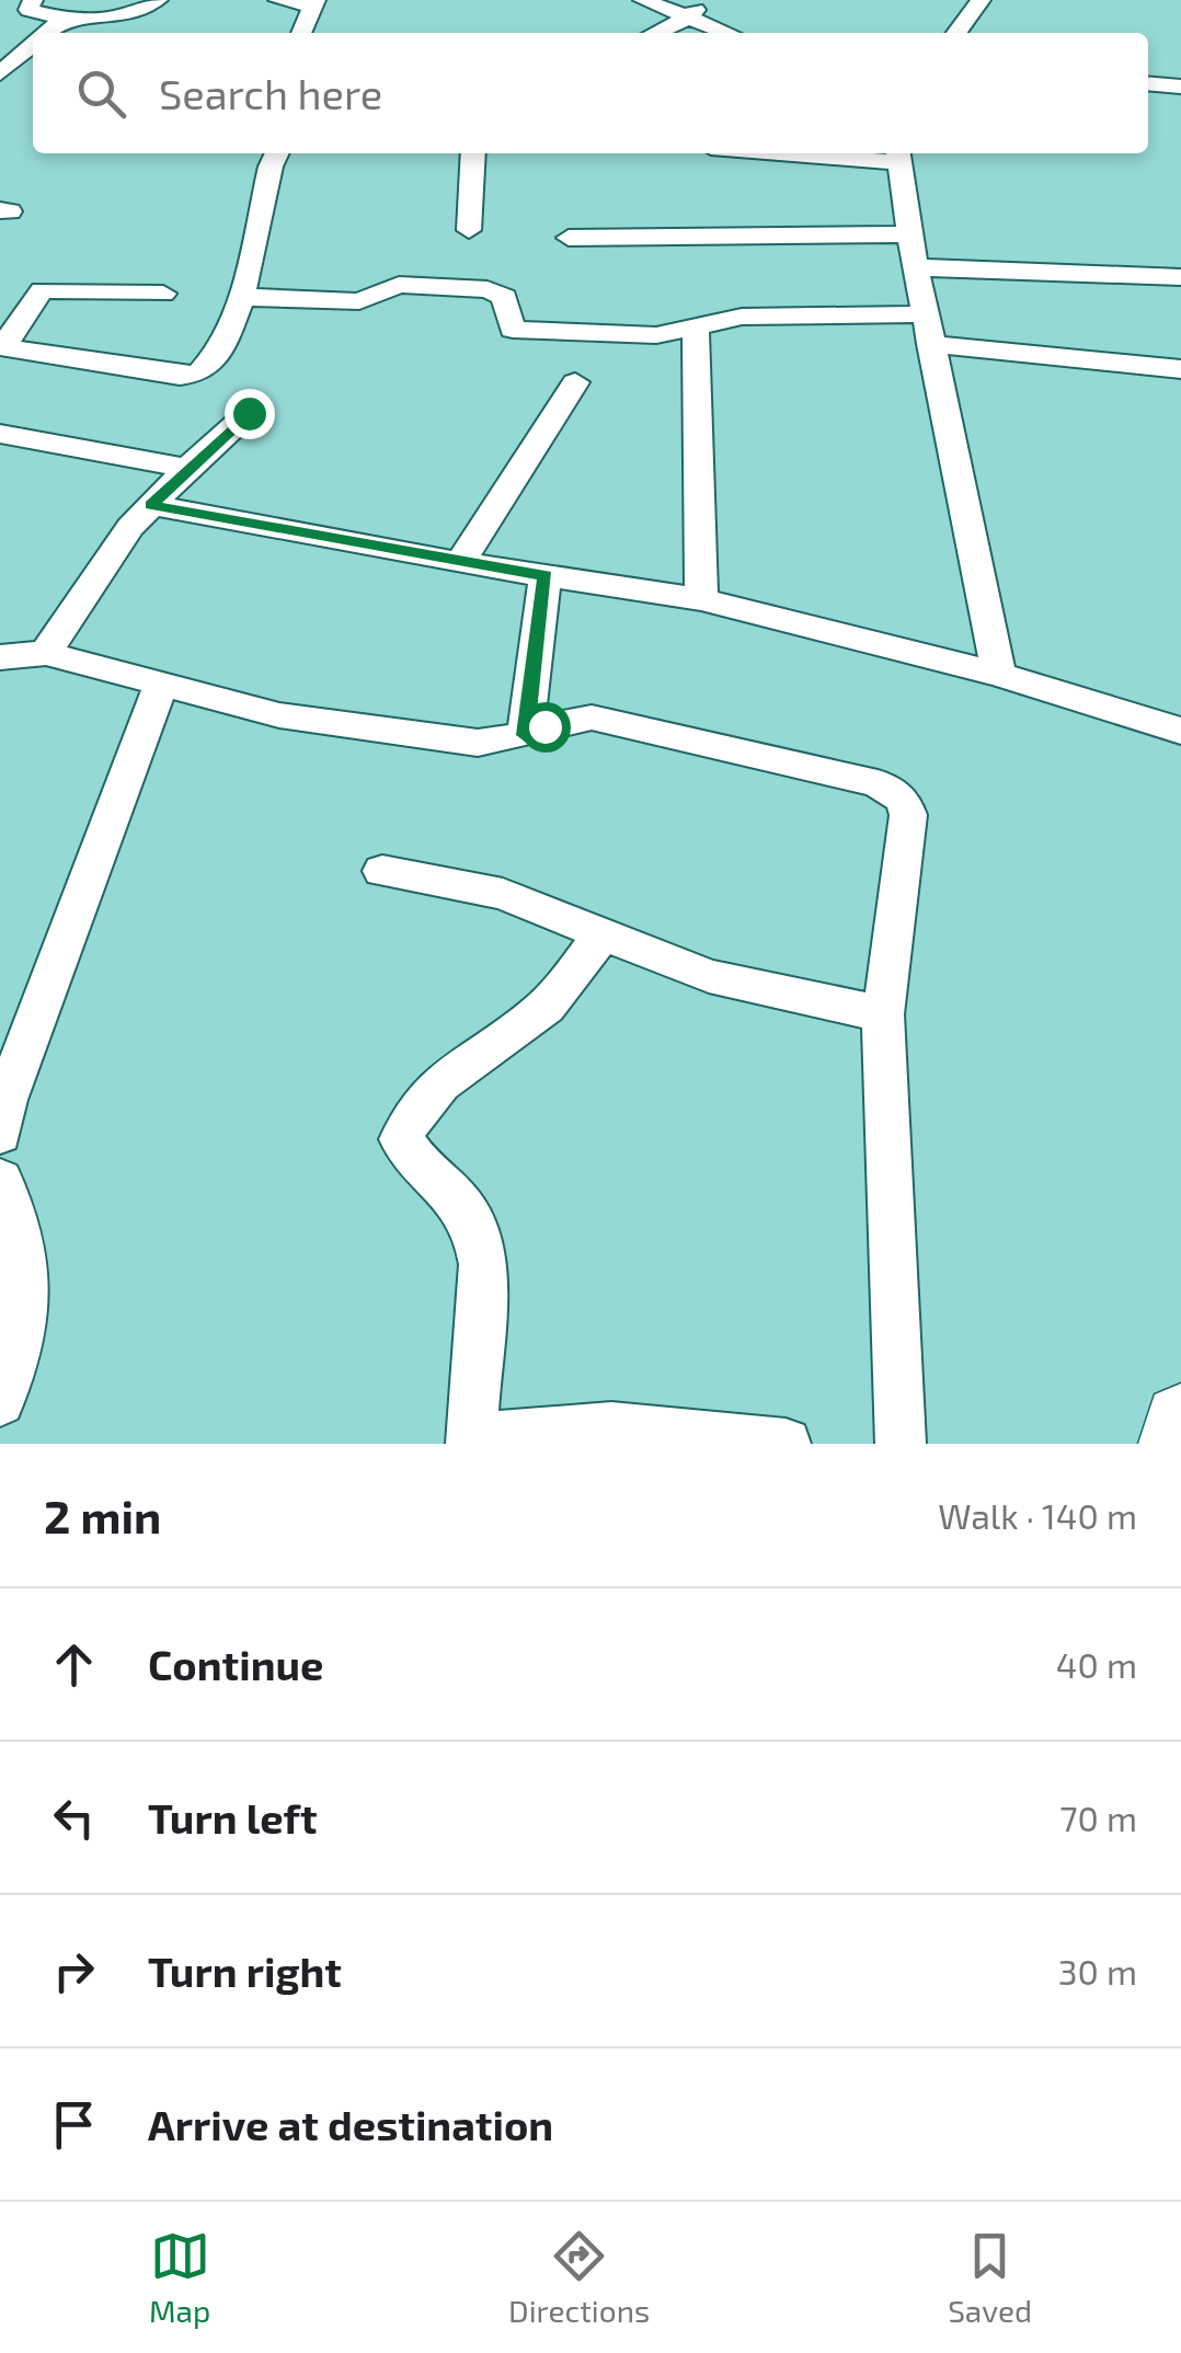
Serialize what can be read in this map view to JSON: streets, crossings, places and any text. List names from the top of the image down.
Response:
{
  "page": {
    "search": "Search here",
    "heading": ["2 min", "Walk · 140 m"],
    "list": [
      ["Continue", "40 m"],
      ["Turn left", "70 m"],
      ["Turn right", "30 m"],
      "Arrive at destination"
    ],
    "nav": ["Map", "Directions", "Saved"]
  }
}
